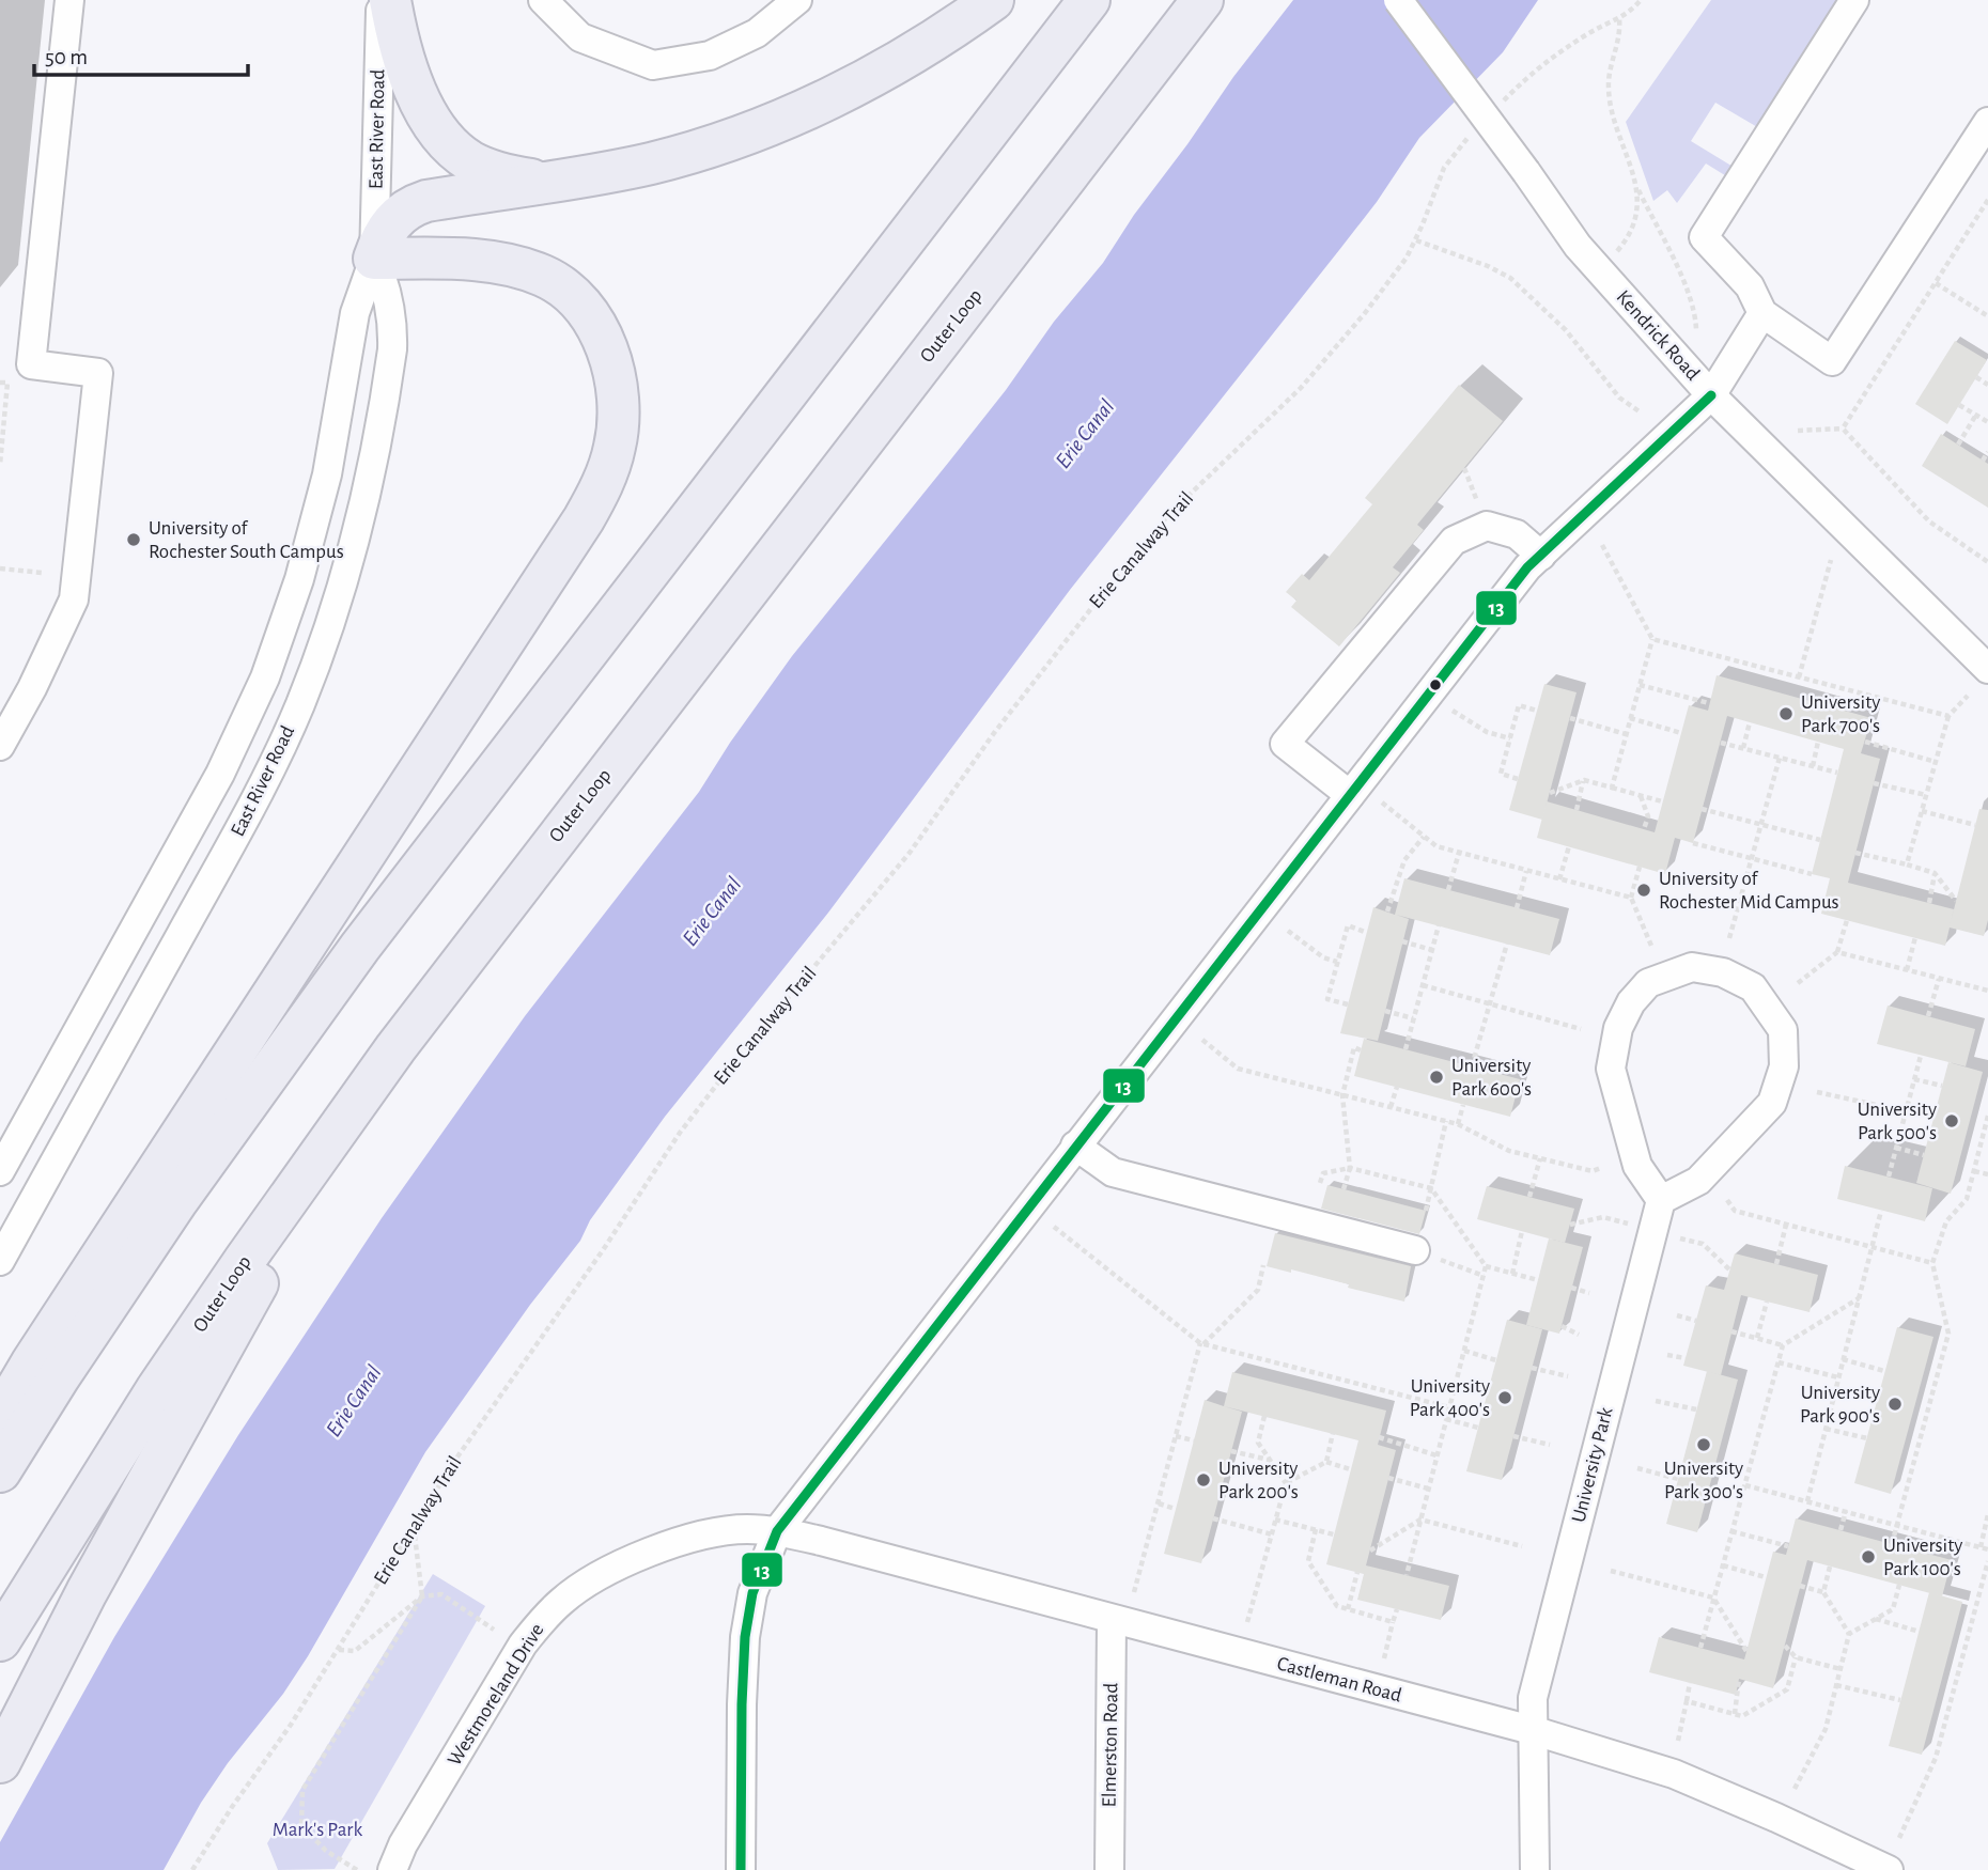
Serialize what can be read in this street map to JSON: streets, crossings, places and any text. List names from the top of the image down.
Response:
{
  "streets": {
    "highway": ["Outer Loop"],
    "street": [
      "East River Road",
      "Kendrick Road",
      "University Park",
      "Castleman Road",
      "Westmoreland Drive",
      "Elmerston Road"
    ],
    "path": ["Erie Canalway Trail"]
  },
  "crossings": [
    ["University Park", "Castleman Road"],
    ["Castleman Road", "Westmoreland Drive"],
    ["Castleman Road", "Elmerston Road"]
  ],
  "water": ["Erie Canal"],
  "parks": ["Mark's Park"],
  "places": [
    "University of Rochester South Campus",
    "University Park 700's",
    "University of Rochester Mid Campus",
    "University Park 600's",
    "University Park 500's",
    "University Park 400's",
    "University Park 900's",
    "University Park 300's",
    "University Park 200's",
    "University Park 100's"
  ],
  "lines": ["transit line 13"],
  "scale_bar": "50 m"
}
